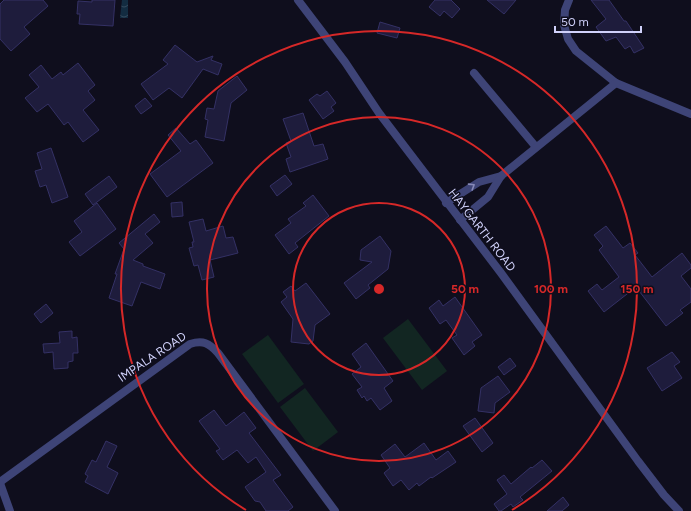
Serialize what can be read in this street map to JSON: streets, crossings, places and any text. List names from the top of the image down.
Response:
{
  "streets": {
    "street": ["HAYGARTH ROAD", "IMPALA ROAD"]
  },
  "scale_bar": "50 m",
  "rings": ["50 m", "100 m", "150 m"]
}
